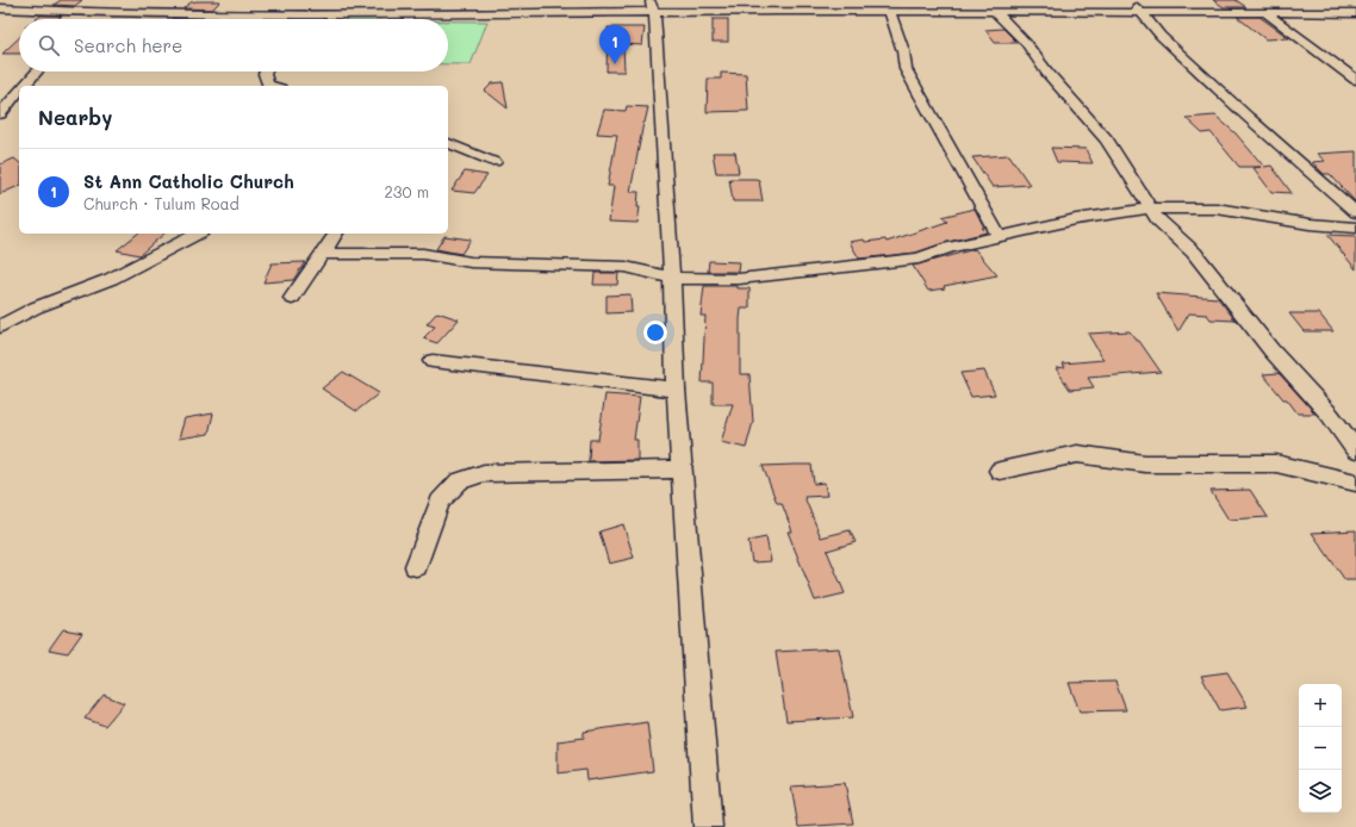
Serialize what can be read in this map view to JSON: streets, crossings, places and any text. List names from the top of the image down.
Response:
{
  "page": {
    "search": "Search here",
    "pins": "1",
    "heading": "Nearby",
    "list": [
      {
        "mark": "1",
        "name": "St Ann Catholic Church",
        "note": "Church · Tulum Road",
        "value": "230 m"
      }
    ],
    "map_buttons": ["+", "−"]
  }
}
